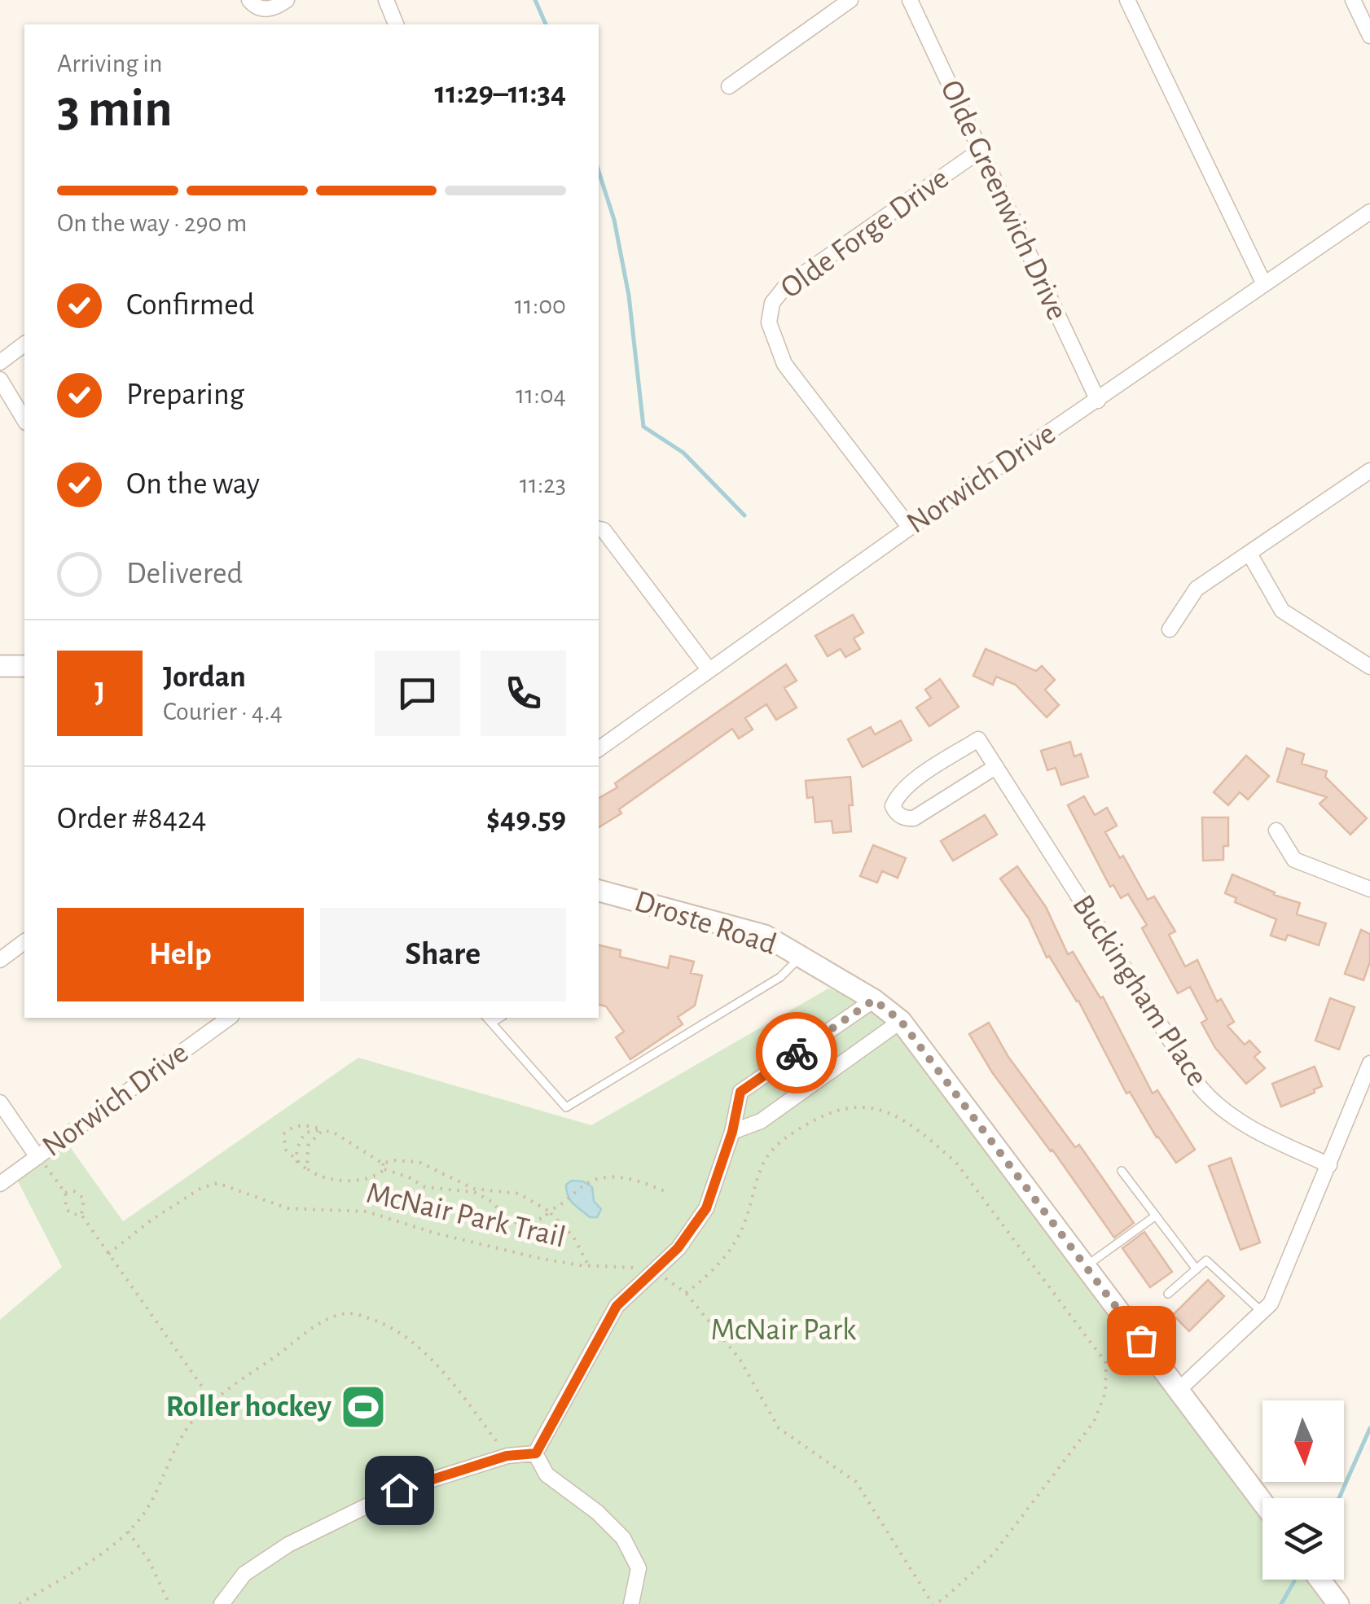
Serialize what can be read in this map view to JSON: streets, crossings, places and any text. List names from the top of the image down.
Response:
{
  "streets": {
    "street": [
      "Olde Greenwich Drive",
      "Olde Forge Drive",
      "Norwich Drive",
      "Droste Road",
      "Buckingham Place"
    ],
    "path": ["McNair Park Trail"]
  },
  "crossings": [
    ["Olde Greenwich Drive", "Olde Forge Drive"],
    ["Olde Greenwich Drive", "Norwich Drive"],
    ["Olde Forge Drive", "Norwich Drive"]
  ],
  "parks": ["McNair Park"],
  "places": {
    "sports": ["Roller hockey"]
  },
  "north": "bottom",
  "page": {
    "heading": ["3 min", "Arriving in", "11:29–11:34"],
    "panel": [
      "Jordan",
      "Courier · 4.4",
      "Order #8424",
      "$49.59"
    ],
    "bar": "On the way · 290 m",
    "list": [
      ["Confirmed", "11:00"],
      ["Preparing", "11:04"],
      ["On the way", "11:23"],
      "Delivered"
    ],
    "round": "J",
    "buttons": ["Help", "Share"]
  }
}
